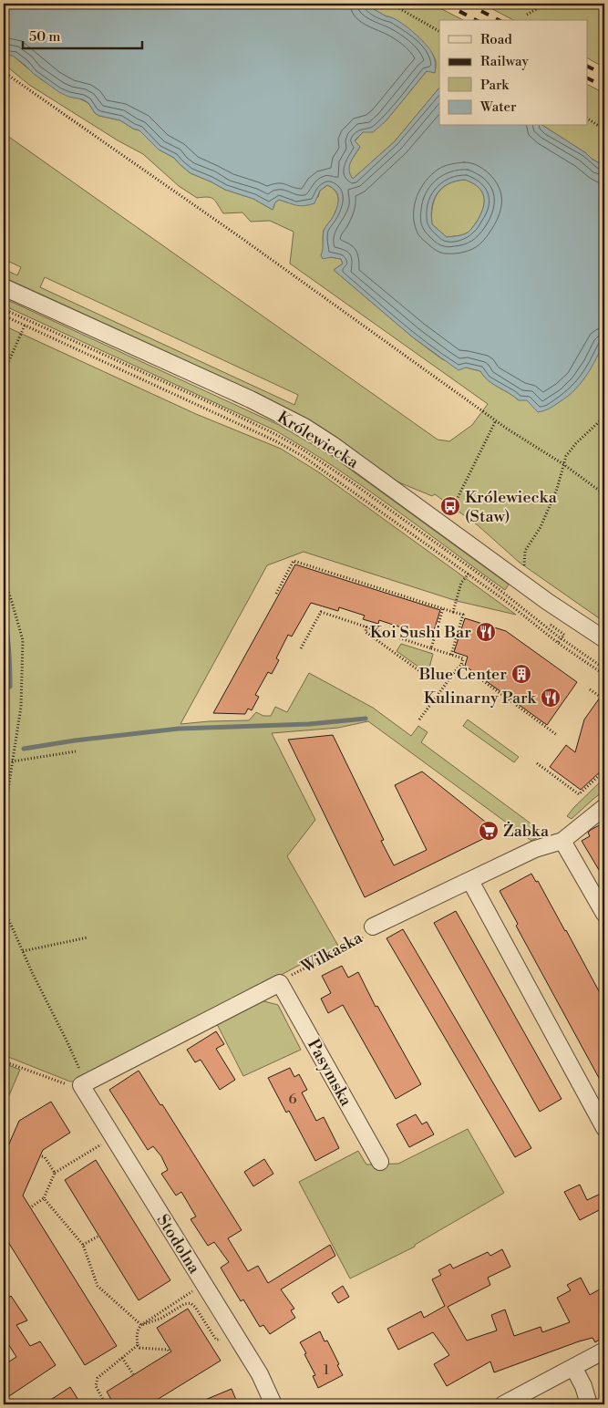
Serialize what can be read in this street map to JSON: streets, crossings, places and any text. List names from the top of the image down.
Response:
{
  "streets": {
    "street": [
      "Królewiecka",
      "Wilkaska",
      "Pasymska",
      "Stodolna"
    ]
  },
  "crossings": [
    ["Wilkaska", "Pasymska"]
  ],
  "places": {
    "bus stop": ["Królewiecka (Staw)"],
    "restaurant": ["Koi Sushi Bar", "Kulinarny Park"],
    "building": ["Blue Center"],
    "supermarket": ["Żabka"]
  },
  "house_numbers": ["6", "1"],
  "legend": [
    "Road",
    "Railway",
    "Park",
    "Water"
  ],
  "scale_bar": "50 m"
}
